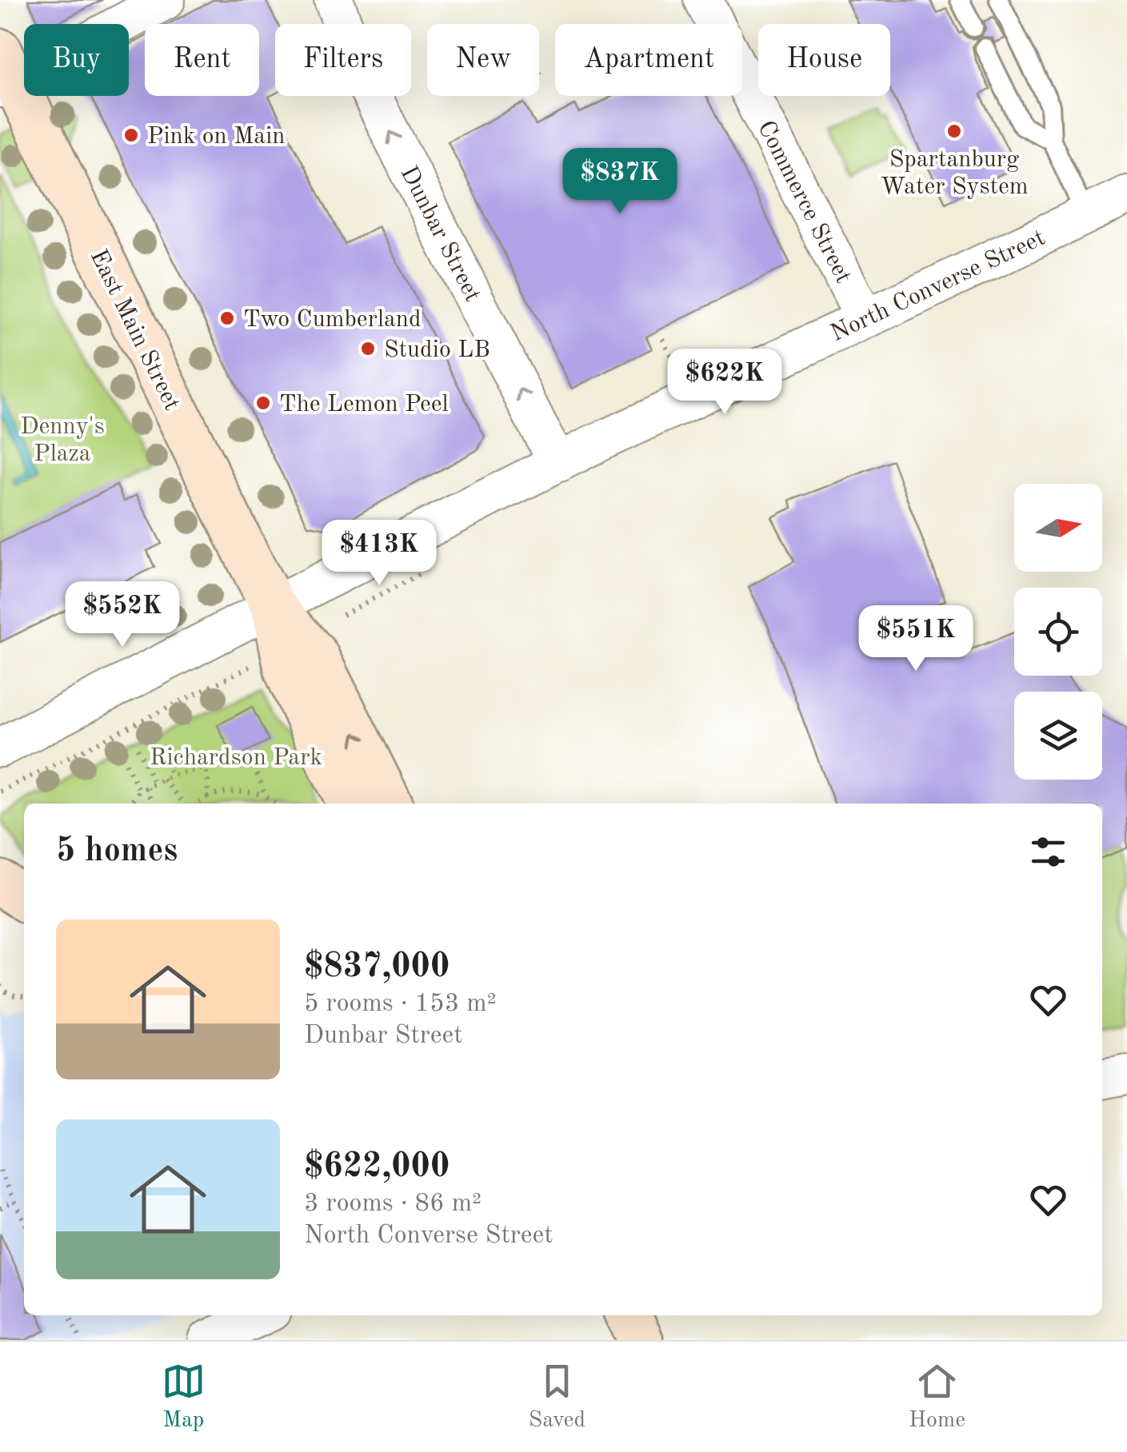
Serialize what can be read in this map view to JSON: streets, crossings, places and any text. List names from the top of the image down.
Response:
{
  "streets": {
    "street": [
      "Commerce Street",
      "Dunbar Street",
      "North Converse Street",
      "East Main Street"
    ]
  },
  "crossings": [
    ["Commerce Street", "North Converse Street"],
    ["Dunbar Street", "North Converse Street"],
    ["North Converse Street", "East Main Street"]
  ],
  "one_way": ["Dunbar Street"],
  "parks": ["Denny's Plaza", "Richardson Park"],
  "places": [
    "Spartanburg Water System",
    "Pink on Main",
    "Two Cumberland",
    "Studio LB",
    "The Lemon Peel"
  ],
  "north": "right",
  "page": {
    "chip": [
      "Buy",
      "Rent",
      "Filters",
      "New",
      "Apartment",
      "House"
    ],
    "price": [
      "$837K",
      "$622K",
      "$413K",
      "$552K",
      "$551K"
    ],
    "heading": "5 homes",
    "list": [
      {
        "name": "$837,000",
        "note": "5 rooms · 153 m² · Dunbar Street"
      },
      {
        "name": "$622,000",
        "note": "3 rooms · 86 m² · North Converse Street"
      }
    ],
    "tabs": ["Map", "Saved", "Home"]
  }
}
